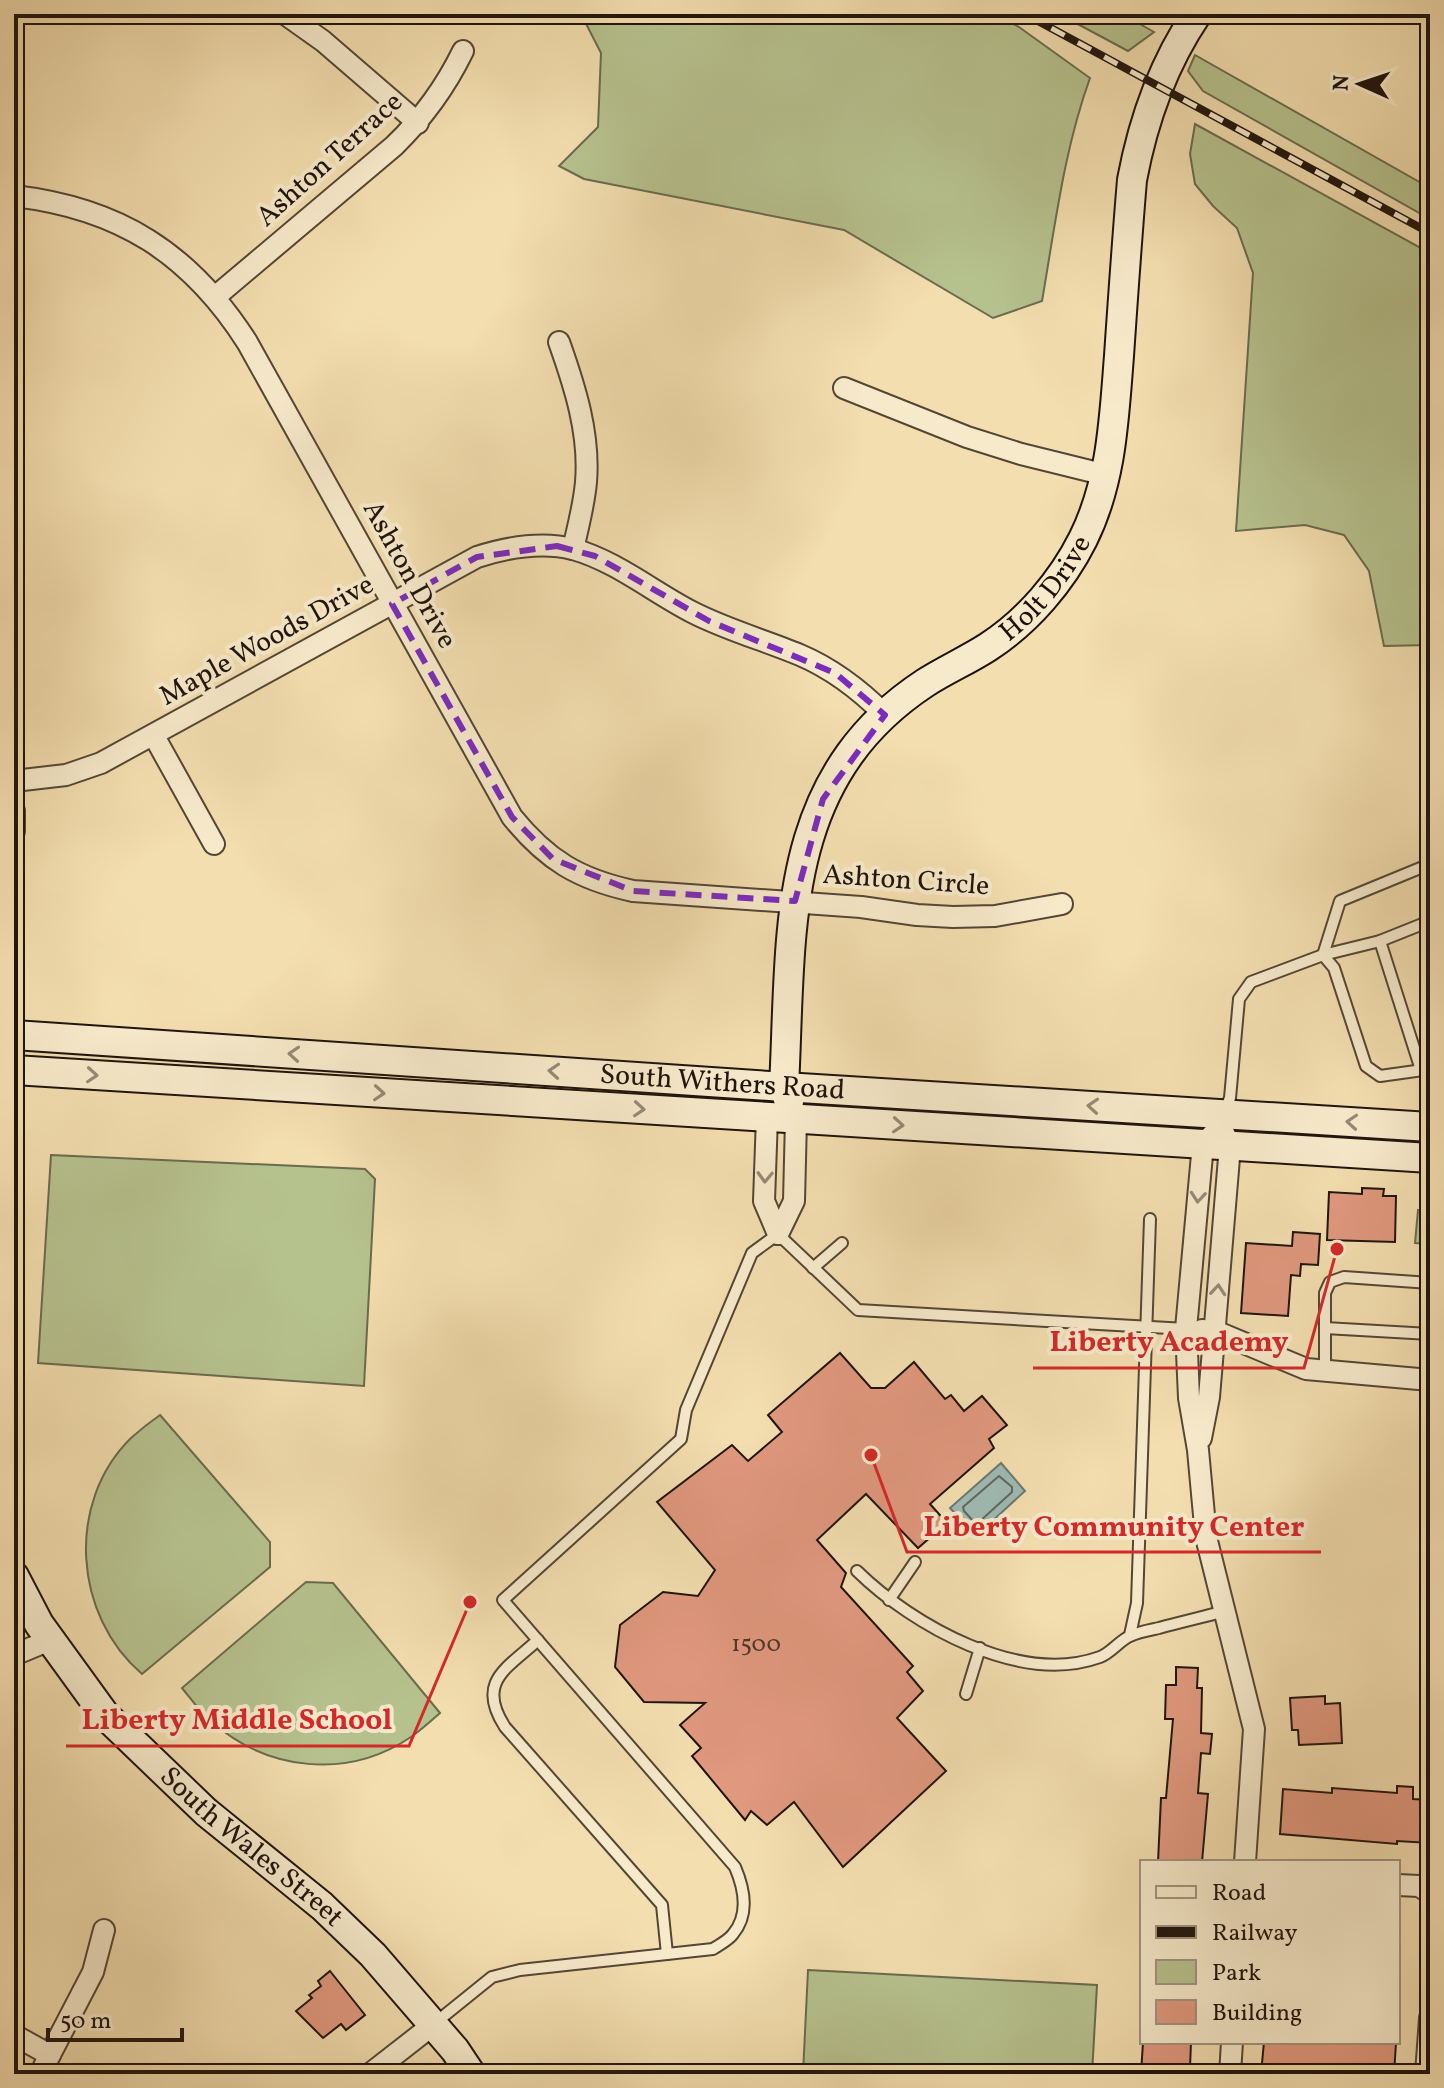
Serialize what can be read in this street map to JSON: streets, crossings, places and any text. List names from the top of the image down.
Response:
{
  "streets": {
    "main road": ["Holt Drive", "South Withers Road", "South Wales Street"],
    "street": [
      "Ashton Terrace",
      "Ashton Drive",
      "Maple Woods Drive",
      "Ashton Circle"
    ]
  },
  "crossings": [
    ["Ashton Terrace", "Ashton Drive"],
    ["Ashton Drive", "Holt Drive"],
    ["Ashton Drive", "Maple Woods Drive"],
    ["Ashton Drive", "Ashton Circle"],
    ["Holt Drive", "Maple Woods Drive"],
    ["Holt Drive", "Ashton Circle"],
    ["Holt Drive", "South Withers Road"]
  ],
  "places": ["Liberty Academy", "Liberty Community Center", "Liberty Middle School"],
  "house_numbers": ["1500"],
  "legend": [
    "Road",
    "Railway",
    "Park",
    "Building"
  ],
  "scale_bar": "50 m",
  "north": "left"
}
